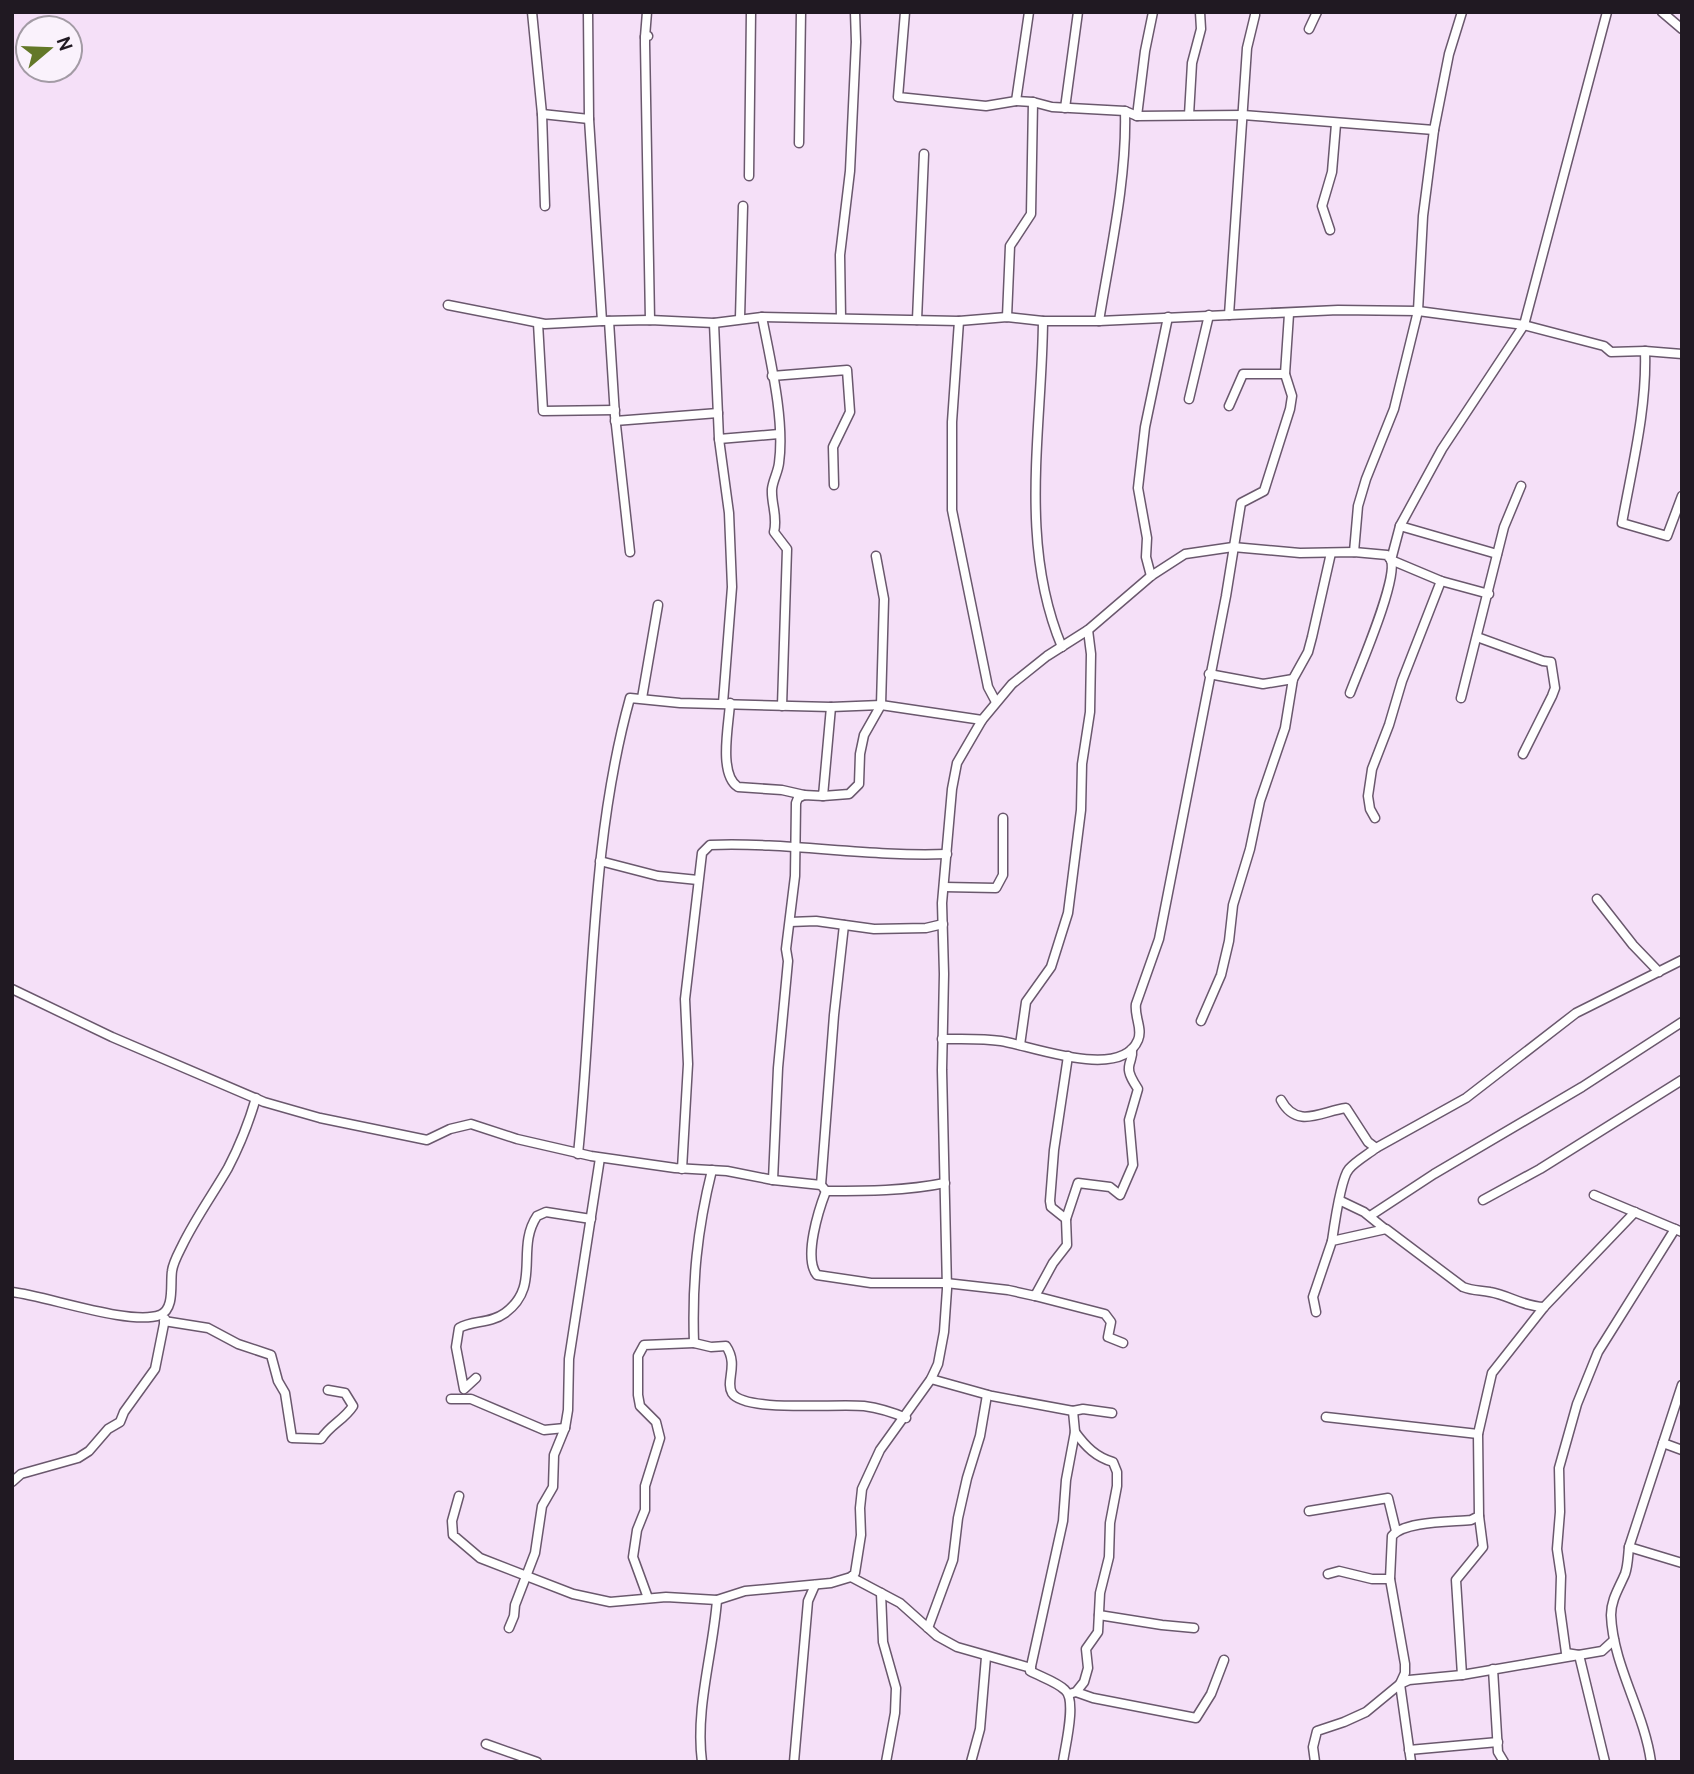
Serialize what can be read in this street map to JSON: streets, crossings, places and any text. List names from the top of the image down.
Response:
{
  "north": "right"
}
